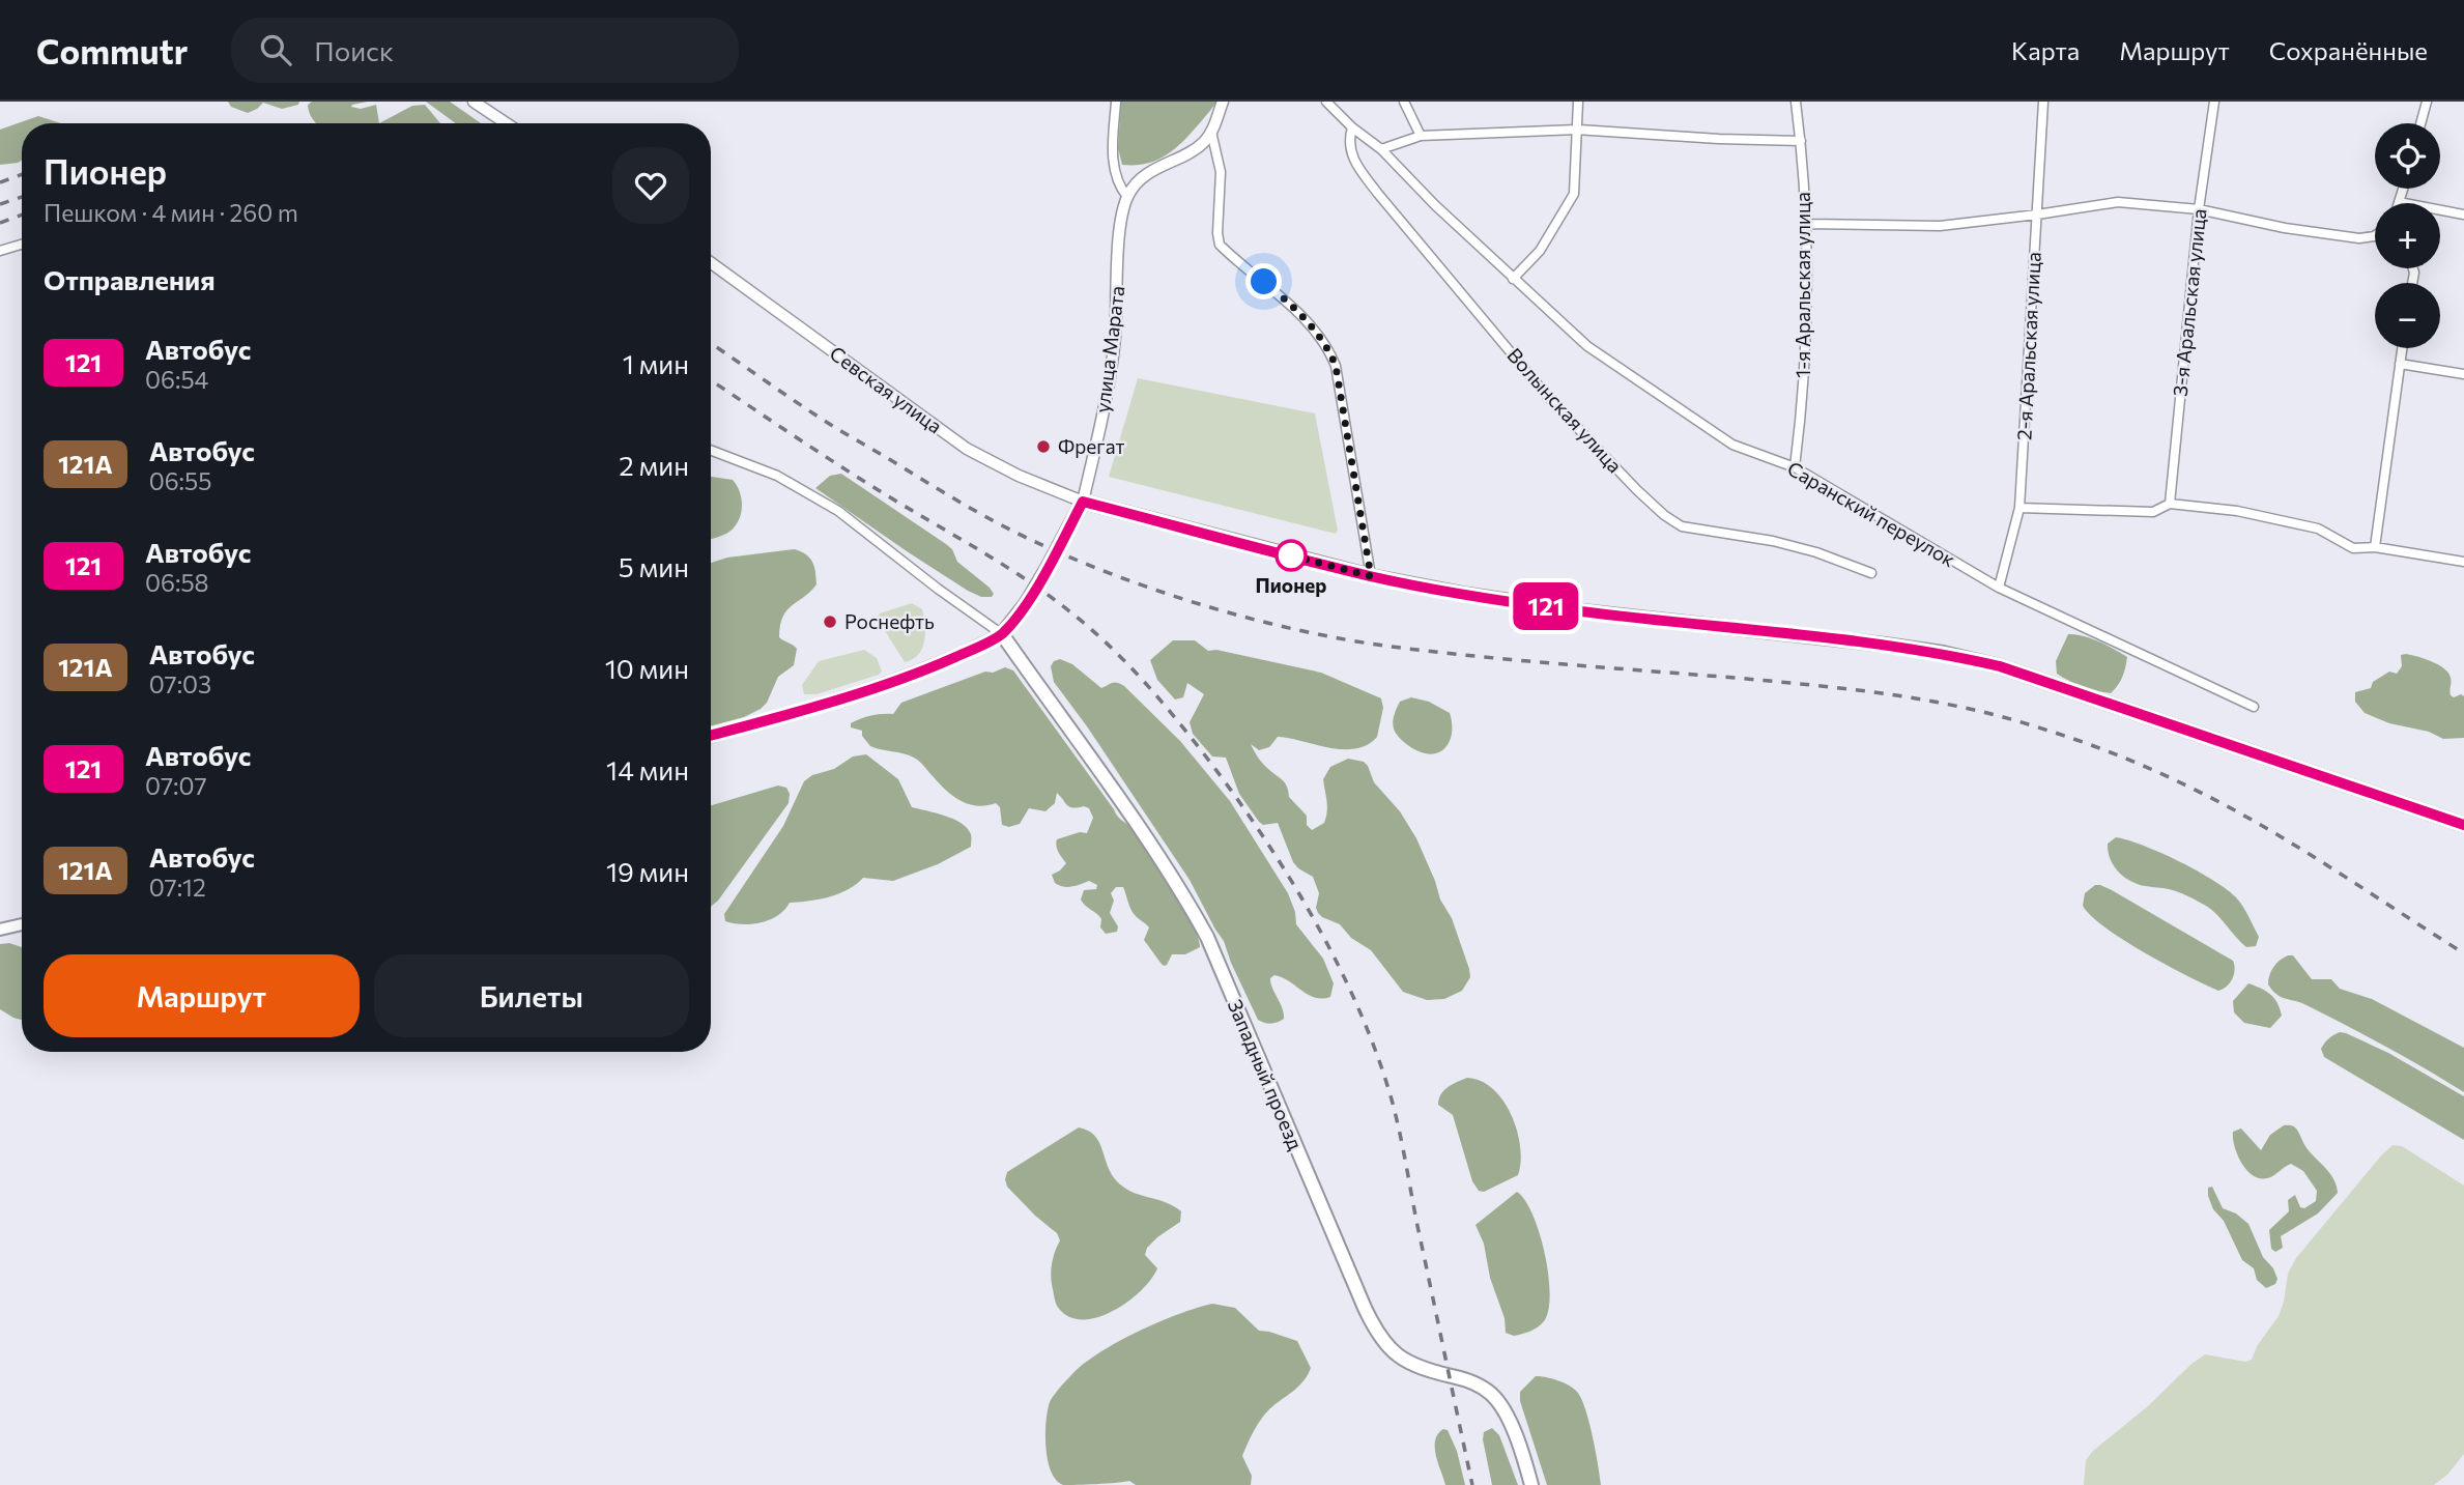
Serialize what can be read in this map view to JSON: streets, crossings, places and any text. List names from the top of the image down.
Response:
{
  "streets": {
    "main road": ["Западный проезд"],
    "street": [
      "1-я Аральская улица",
      "3-я Аральская улица",
      "2-я Аральская улица",
      "улица Марата",
      "Севская улица",
      "Волынская улица",
      "Саранский переулок"
    ]
  },
  "crossings": [
    ["1-я Аральская улица", "Саранский переулок"],
    ["2-я Аральская улица", "Саранский переулок"],
    ["улица Марата", "Севская улица"],
    ["Волынская улица", "Саранский переулок"]
  ],
  "places": ["Фрегат", "Пионер", "Роснефть"],
  "lines": ["bus line 121"],
  "page": {
    "header": "Commutr",
    "search": "Поиск",
    "nav": ["Карта", "Маршрут", "Сохранённые"],
    "on_map": "121",
    "map_buttons": ["+", "−"],
    "heading": [
      ["Пионер", "Пешком · 4 мин · 260 m"],
      "Отправления"
    ],
    "list": [
      {
        "mark": "121",
        "name": "Автобус",
        "note": "06:54",
        "value": "1 мин"
      },
      {
        "mark": "121А",
        "name": "Автобус",
        "note": "06:55",
        "value": "2 мин"
      },
      {
        "mark": "121",
        "name": "Автобус",
        "note": "06:58",
        "value": "5 мин"
      },
      {
        "mark": "121А",
        "name": "Автобус",
        "note": "07:03",
        "value": "10 мин"
      },
      {
        "mark": "121",
        "name": "Автобус",
        "note": "07:07",
        "value": "14 мин"
      },
      {
        "mark": "121А",
        "name": "Автобус",
        "note": "07:12",
        "value": "19 мин"
      }
    ],
    "buttons": ["Маршрут", "Билеты"]
  }
}
